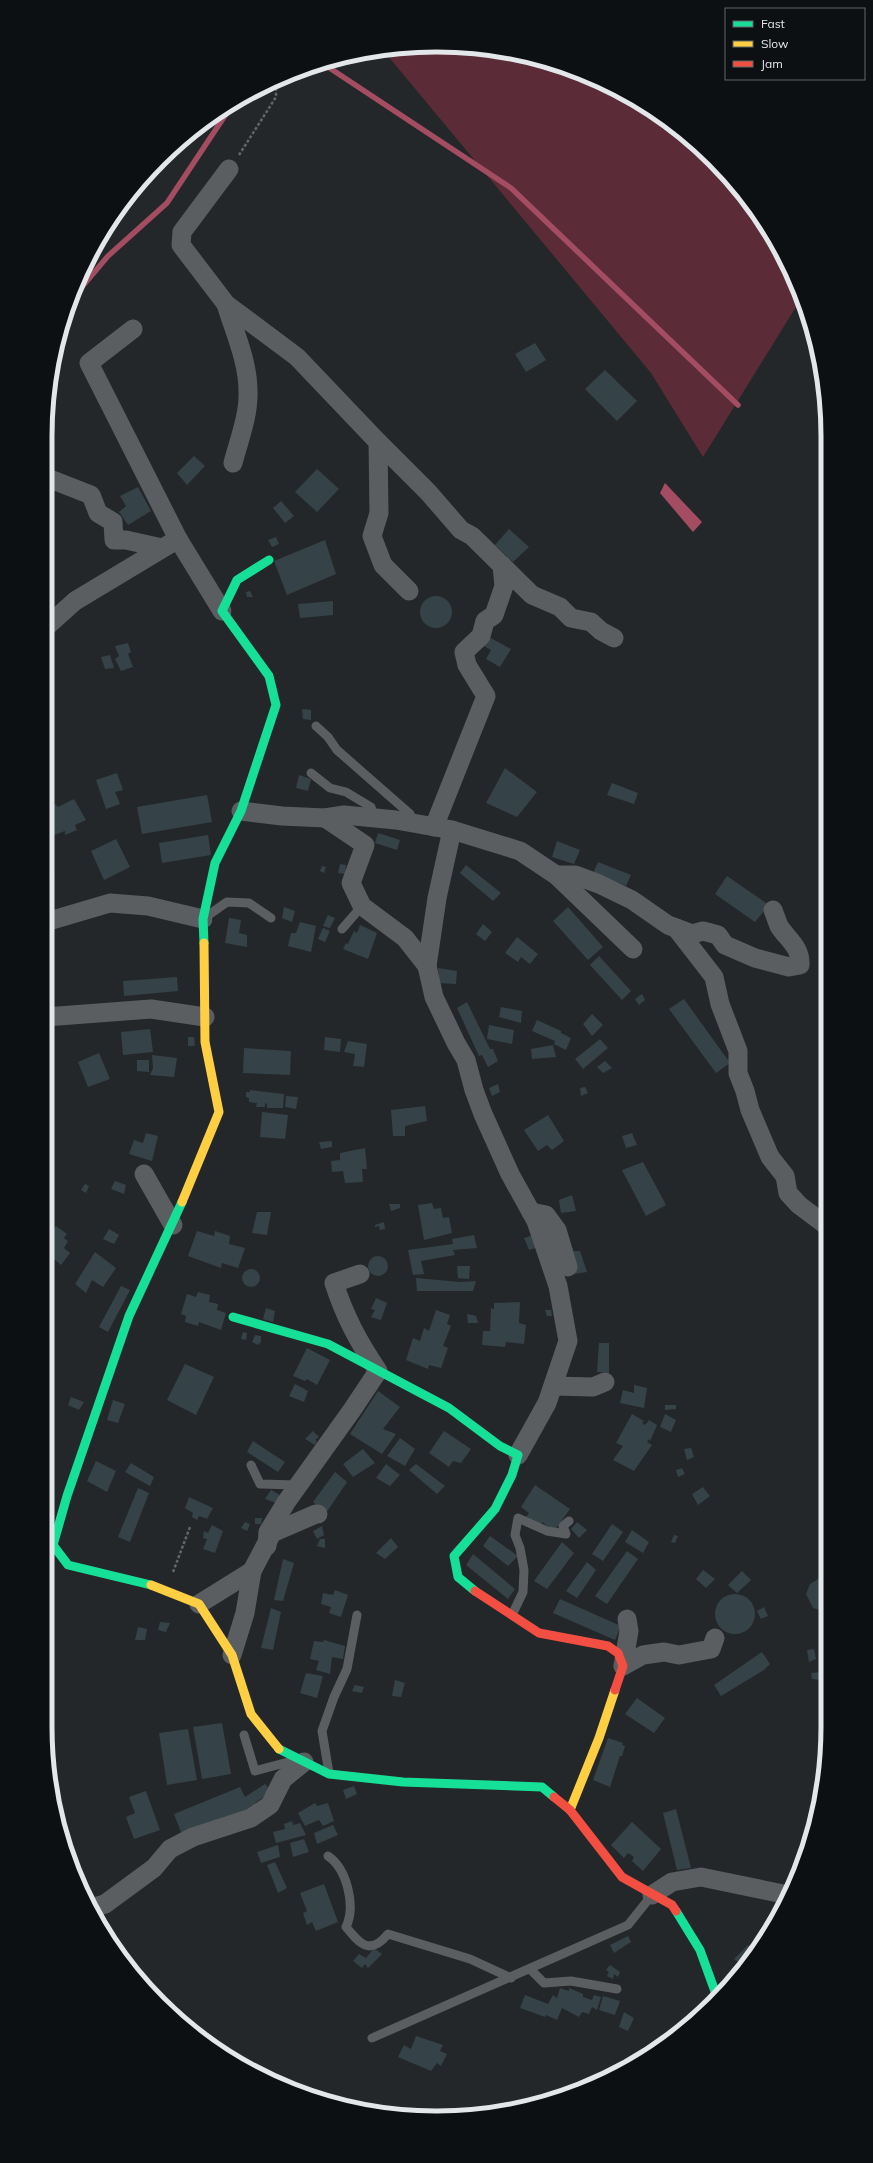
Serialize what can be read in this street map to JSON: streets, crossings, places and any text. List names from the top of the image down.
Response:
{
  "legend": ["Fast", "Slow", "Jam"]
}
